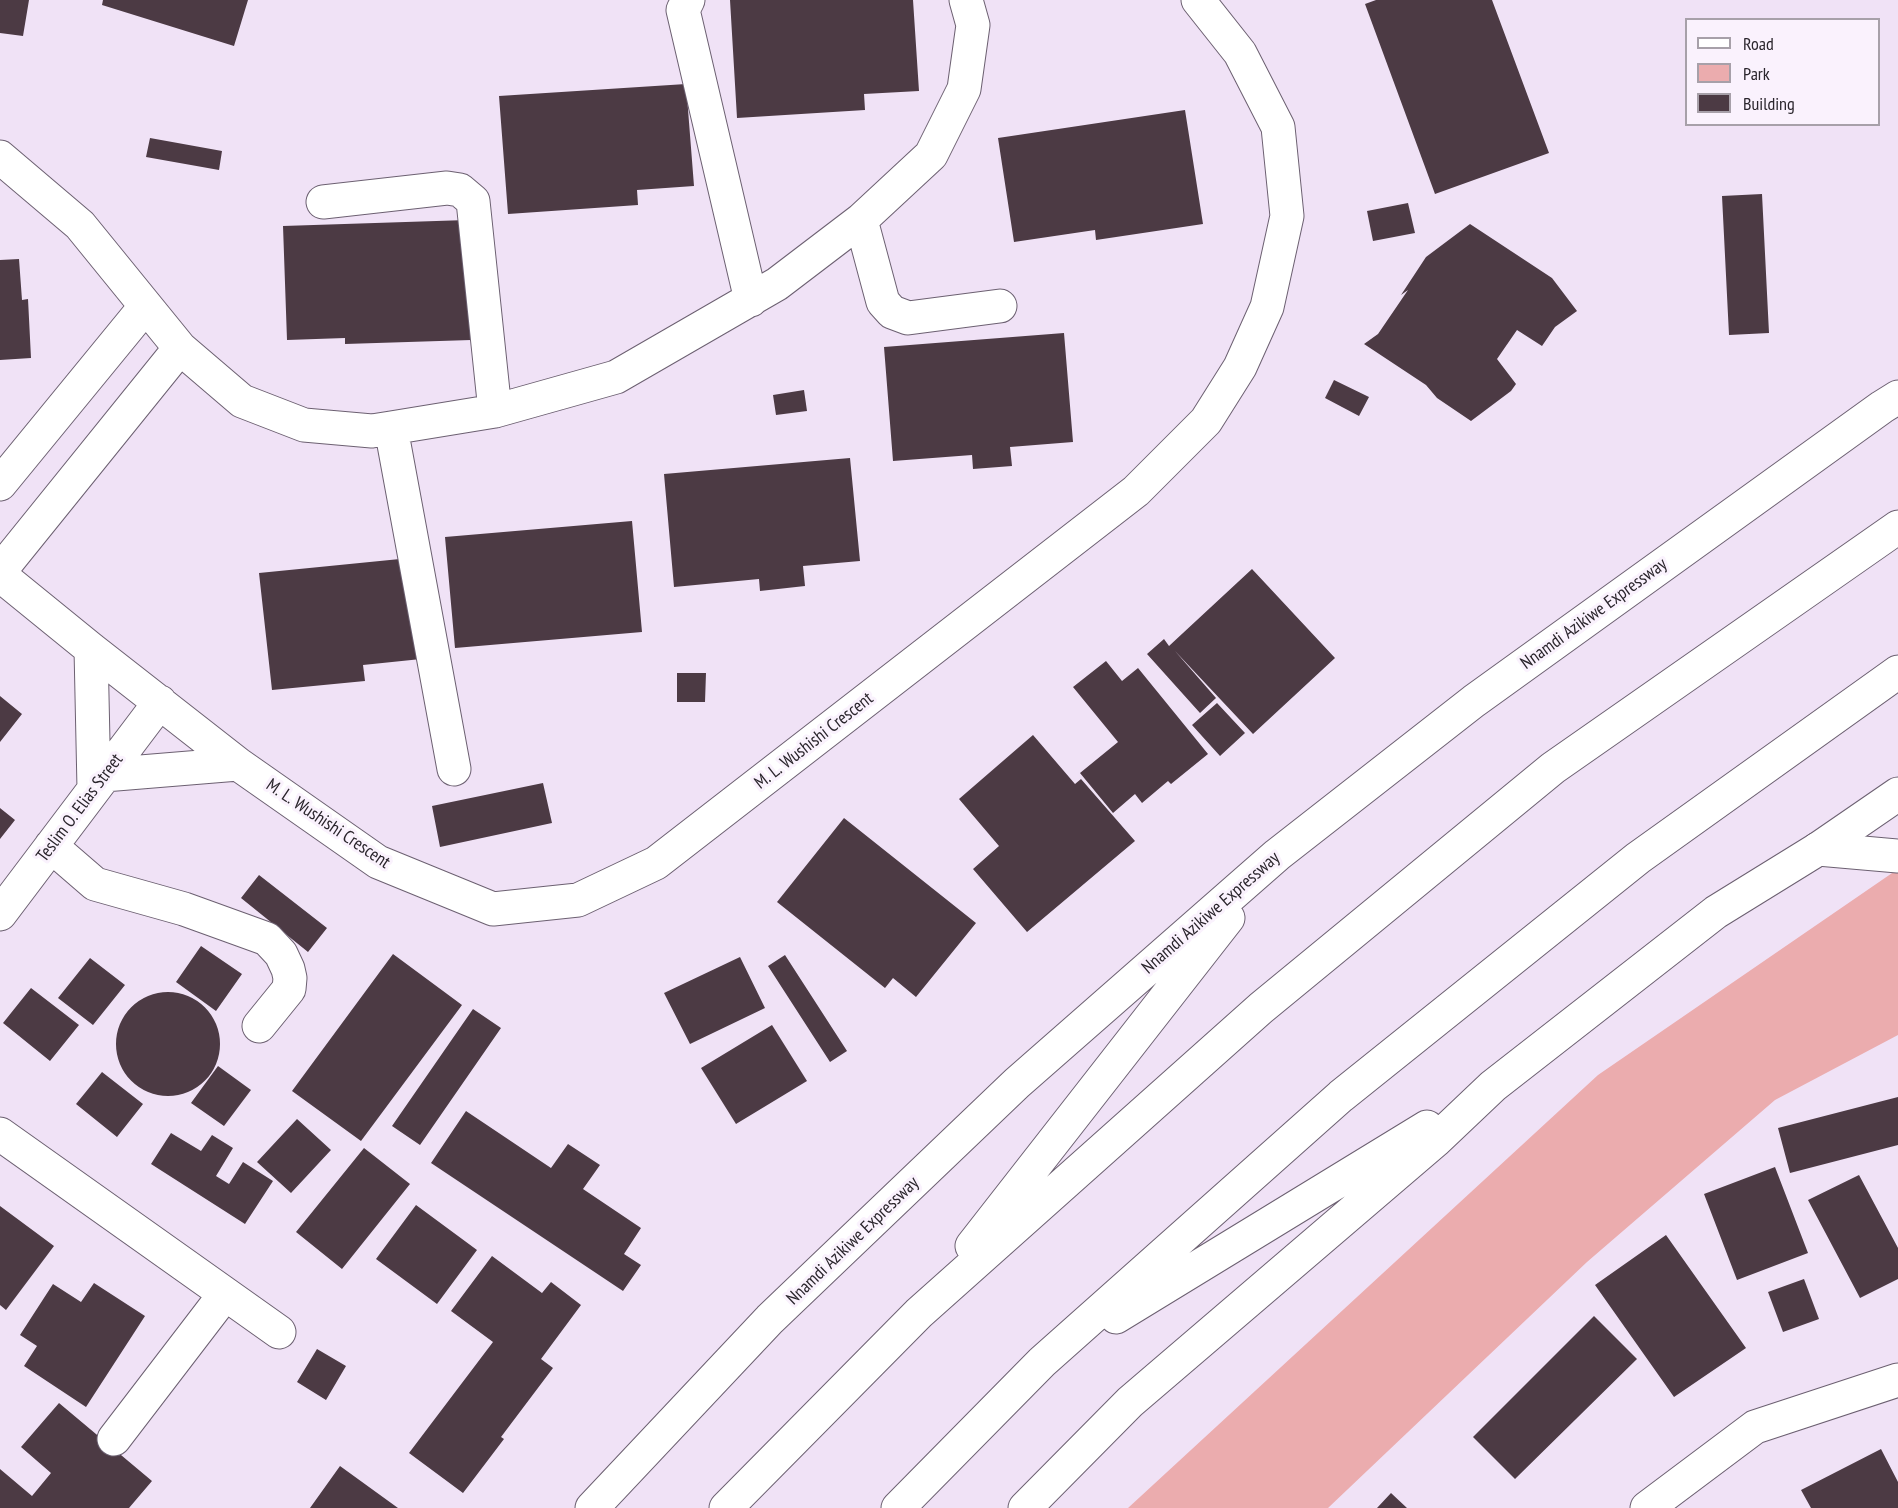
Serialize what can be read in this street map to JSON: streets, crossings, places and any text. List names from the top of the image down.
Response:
{
  "streets": {
    "main road": ["Nnamdi Azikiwe Expressway", "M. L. Wushishi Crescent", "Teslim O. Elias Street"]
  },
  "crossings": [
    ["M. L. Wushishi Crescent", "Teslim O. Elias Street"]
  ],
  "legend": ["Road", "Park", "Building"]
}
